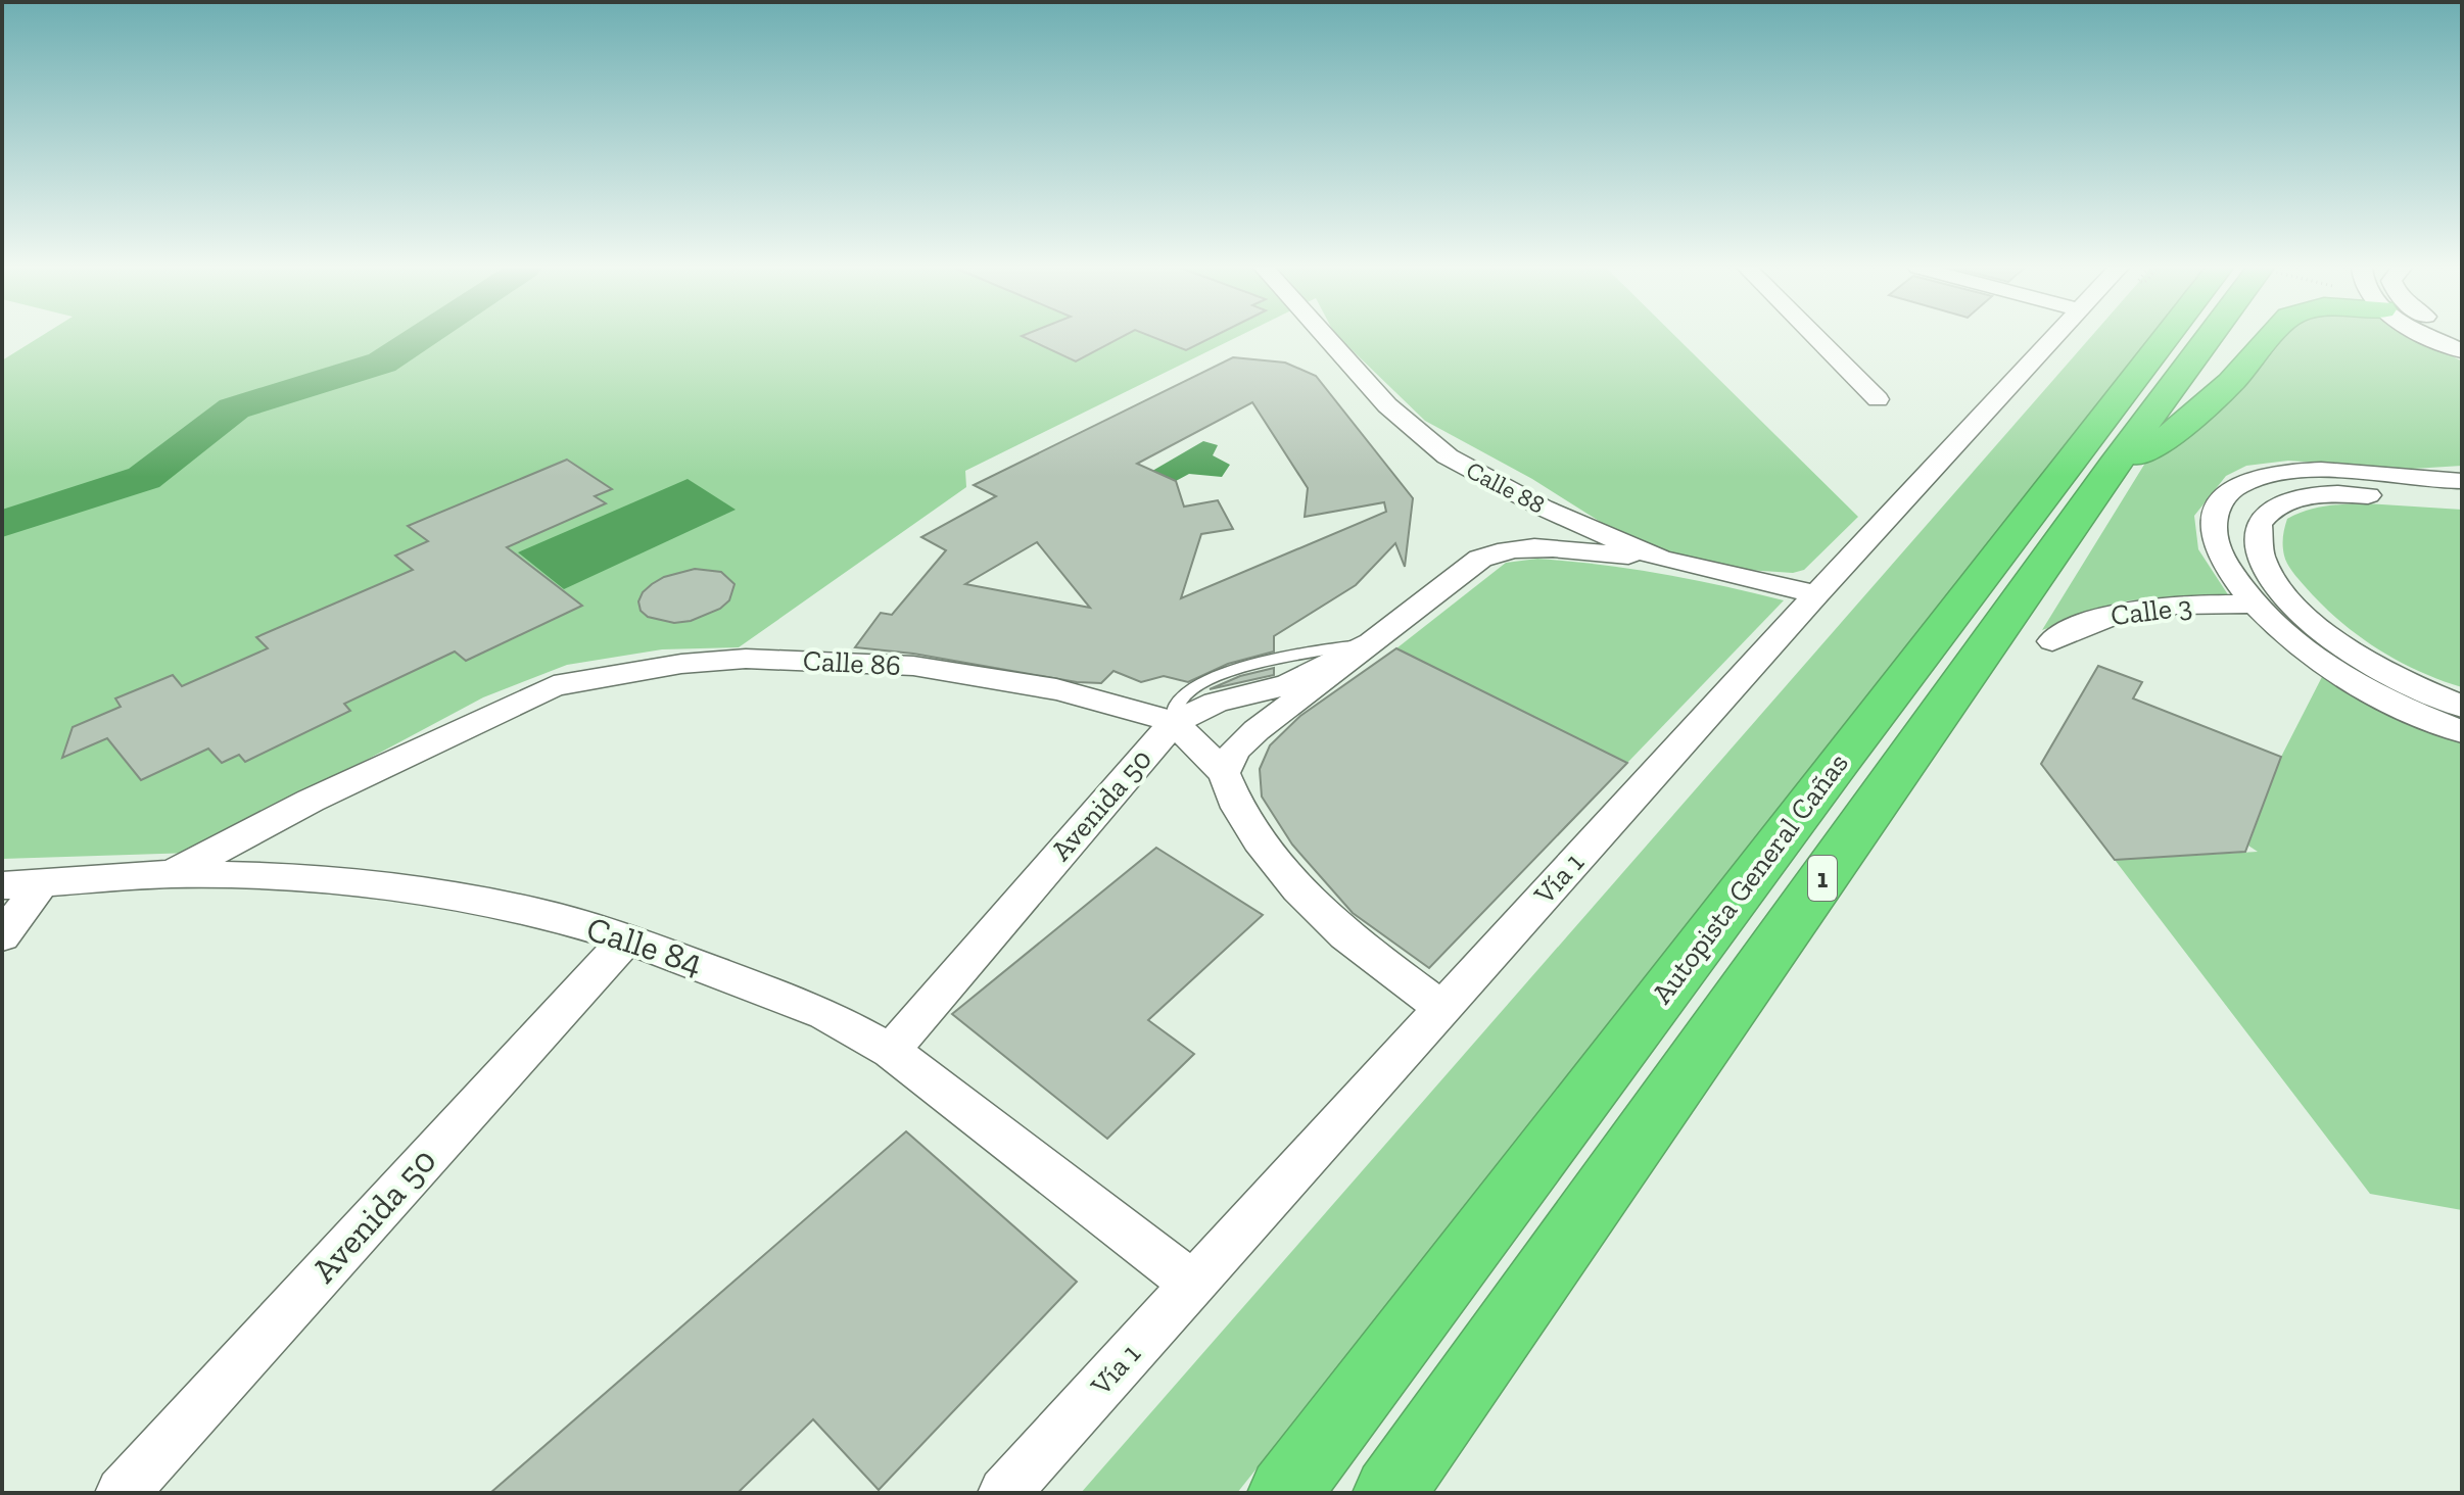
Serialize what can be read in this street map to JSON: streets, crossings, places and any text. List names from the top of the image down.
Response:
{
  "streets": {
    "highway": ["Autopista General Cañas", "1"],
    "street": [
      "Calle 88",
      "Calle 3",
      "Calle 86",
      "Avenida 50",
      "Vía 1",
      "Calle 84"
    ]
  },
  "crossings": [
    ["Calle 88", "Avenida 50"],
    ["Calle 88", "Vía 1"],
    ["Calle 86", "Avenida 50"],
    ["Calle 86", "Vía 1"],
    ["Calle 86", "Calle 84"],
    ["Avenida 50", "Calle 84"],
    ["Vía 1", "Calle 84"]
  ]
}
